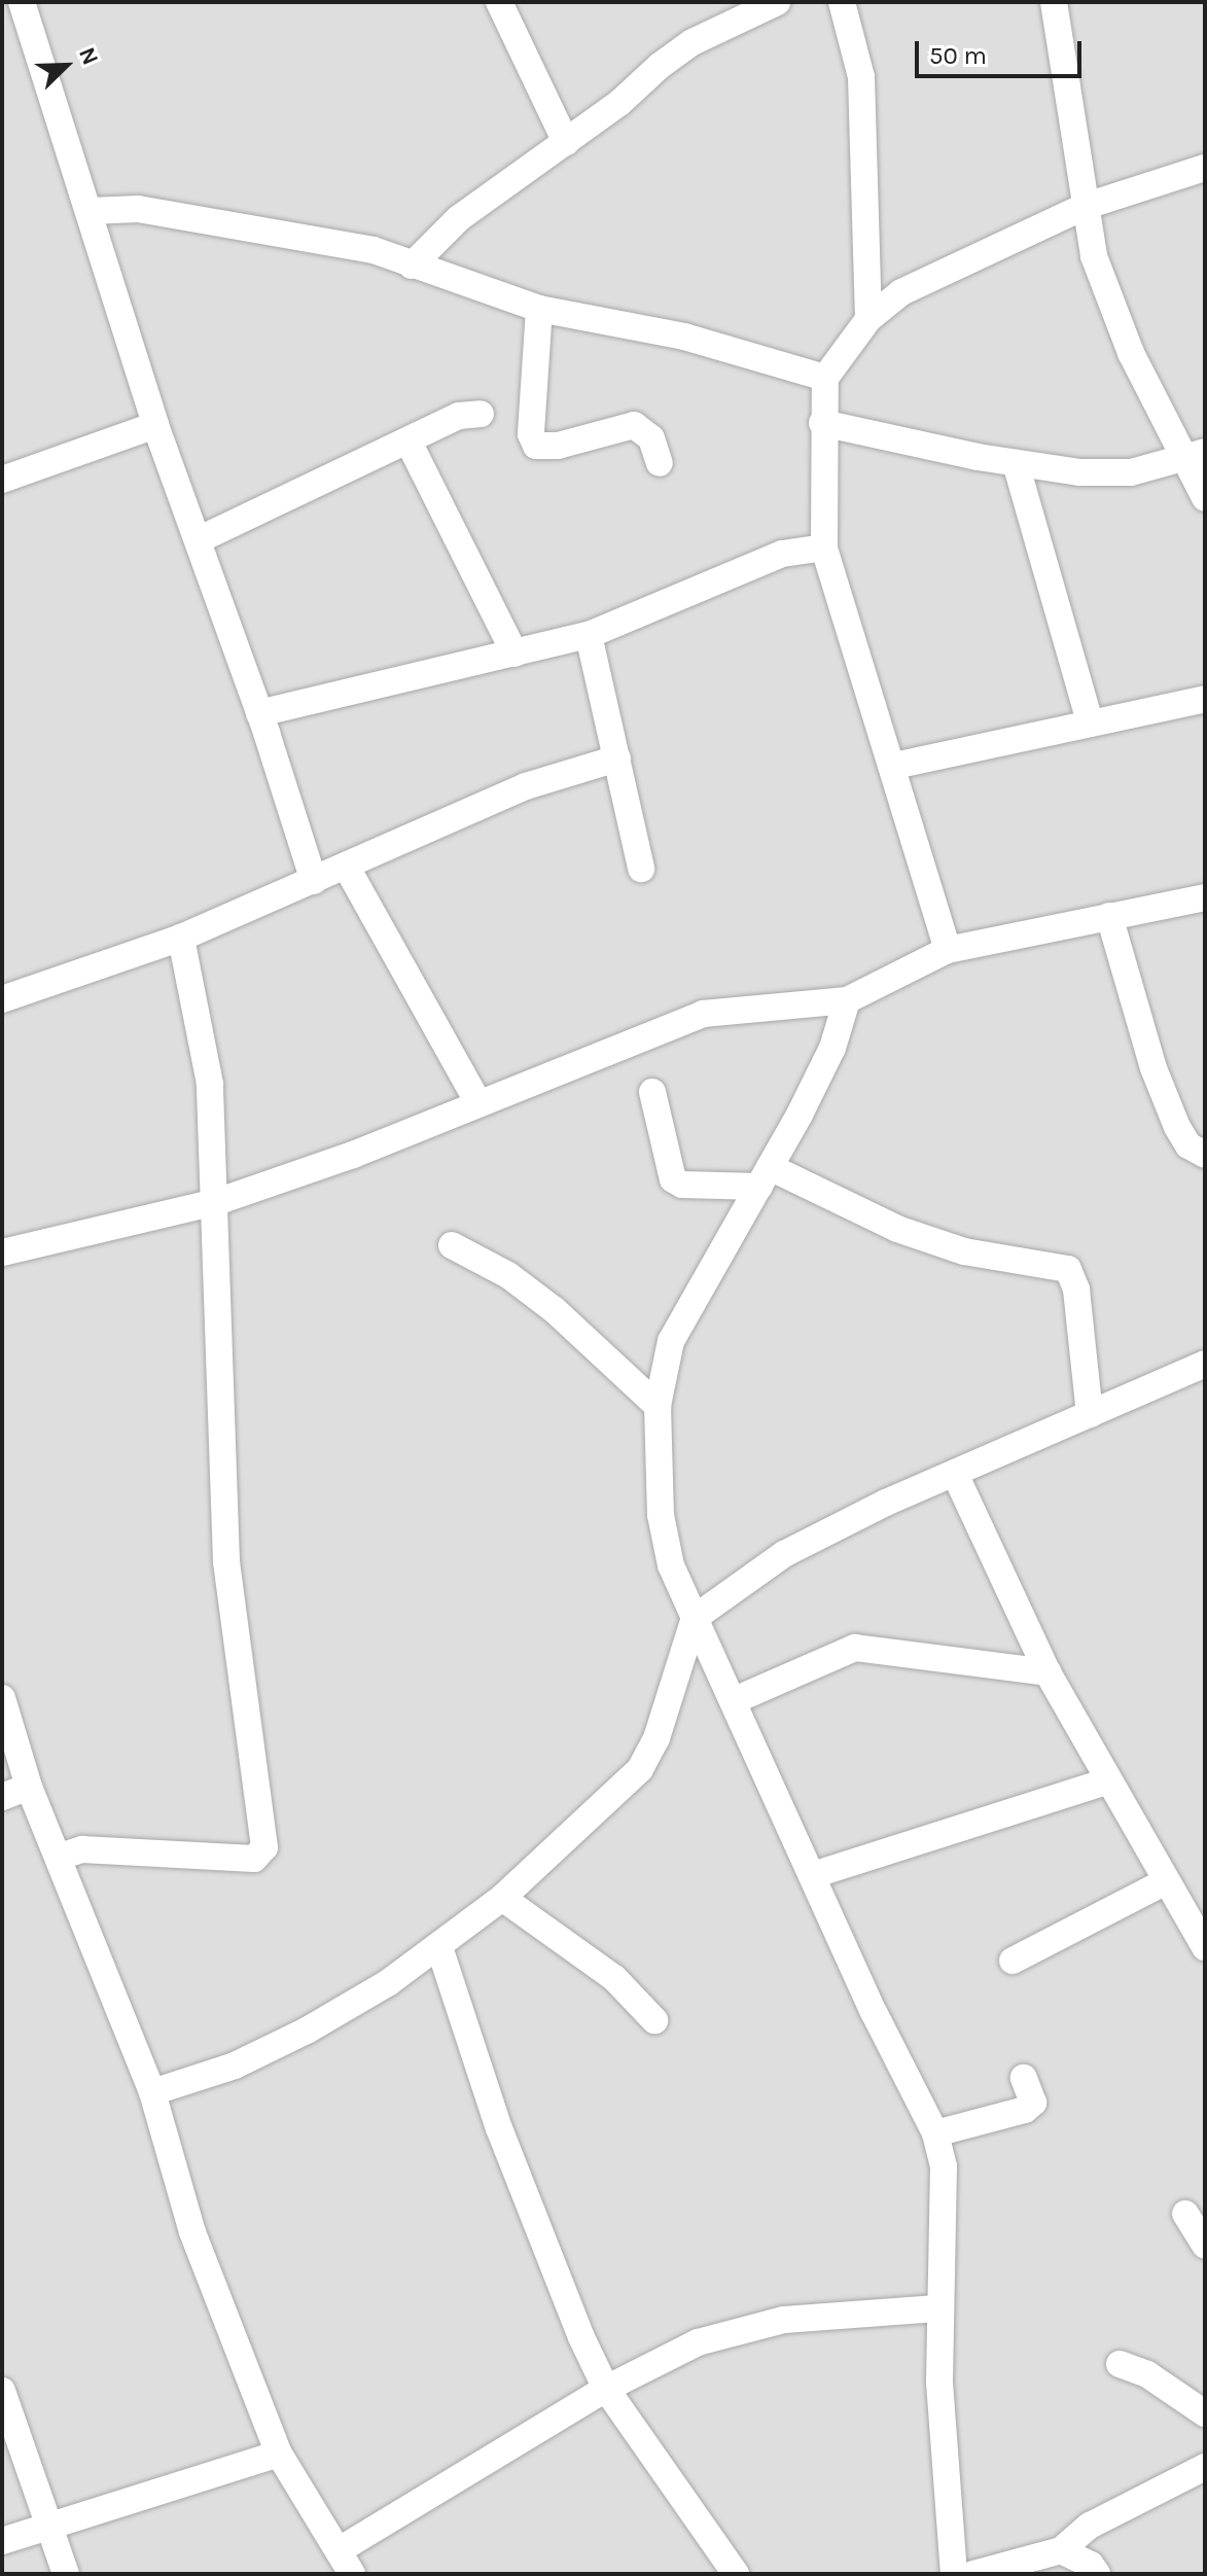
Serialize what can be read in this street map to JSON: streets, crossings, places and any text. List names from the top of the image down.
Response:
{
  "scale_bar": "50 m",
  "north": "top right"
}
